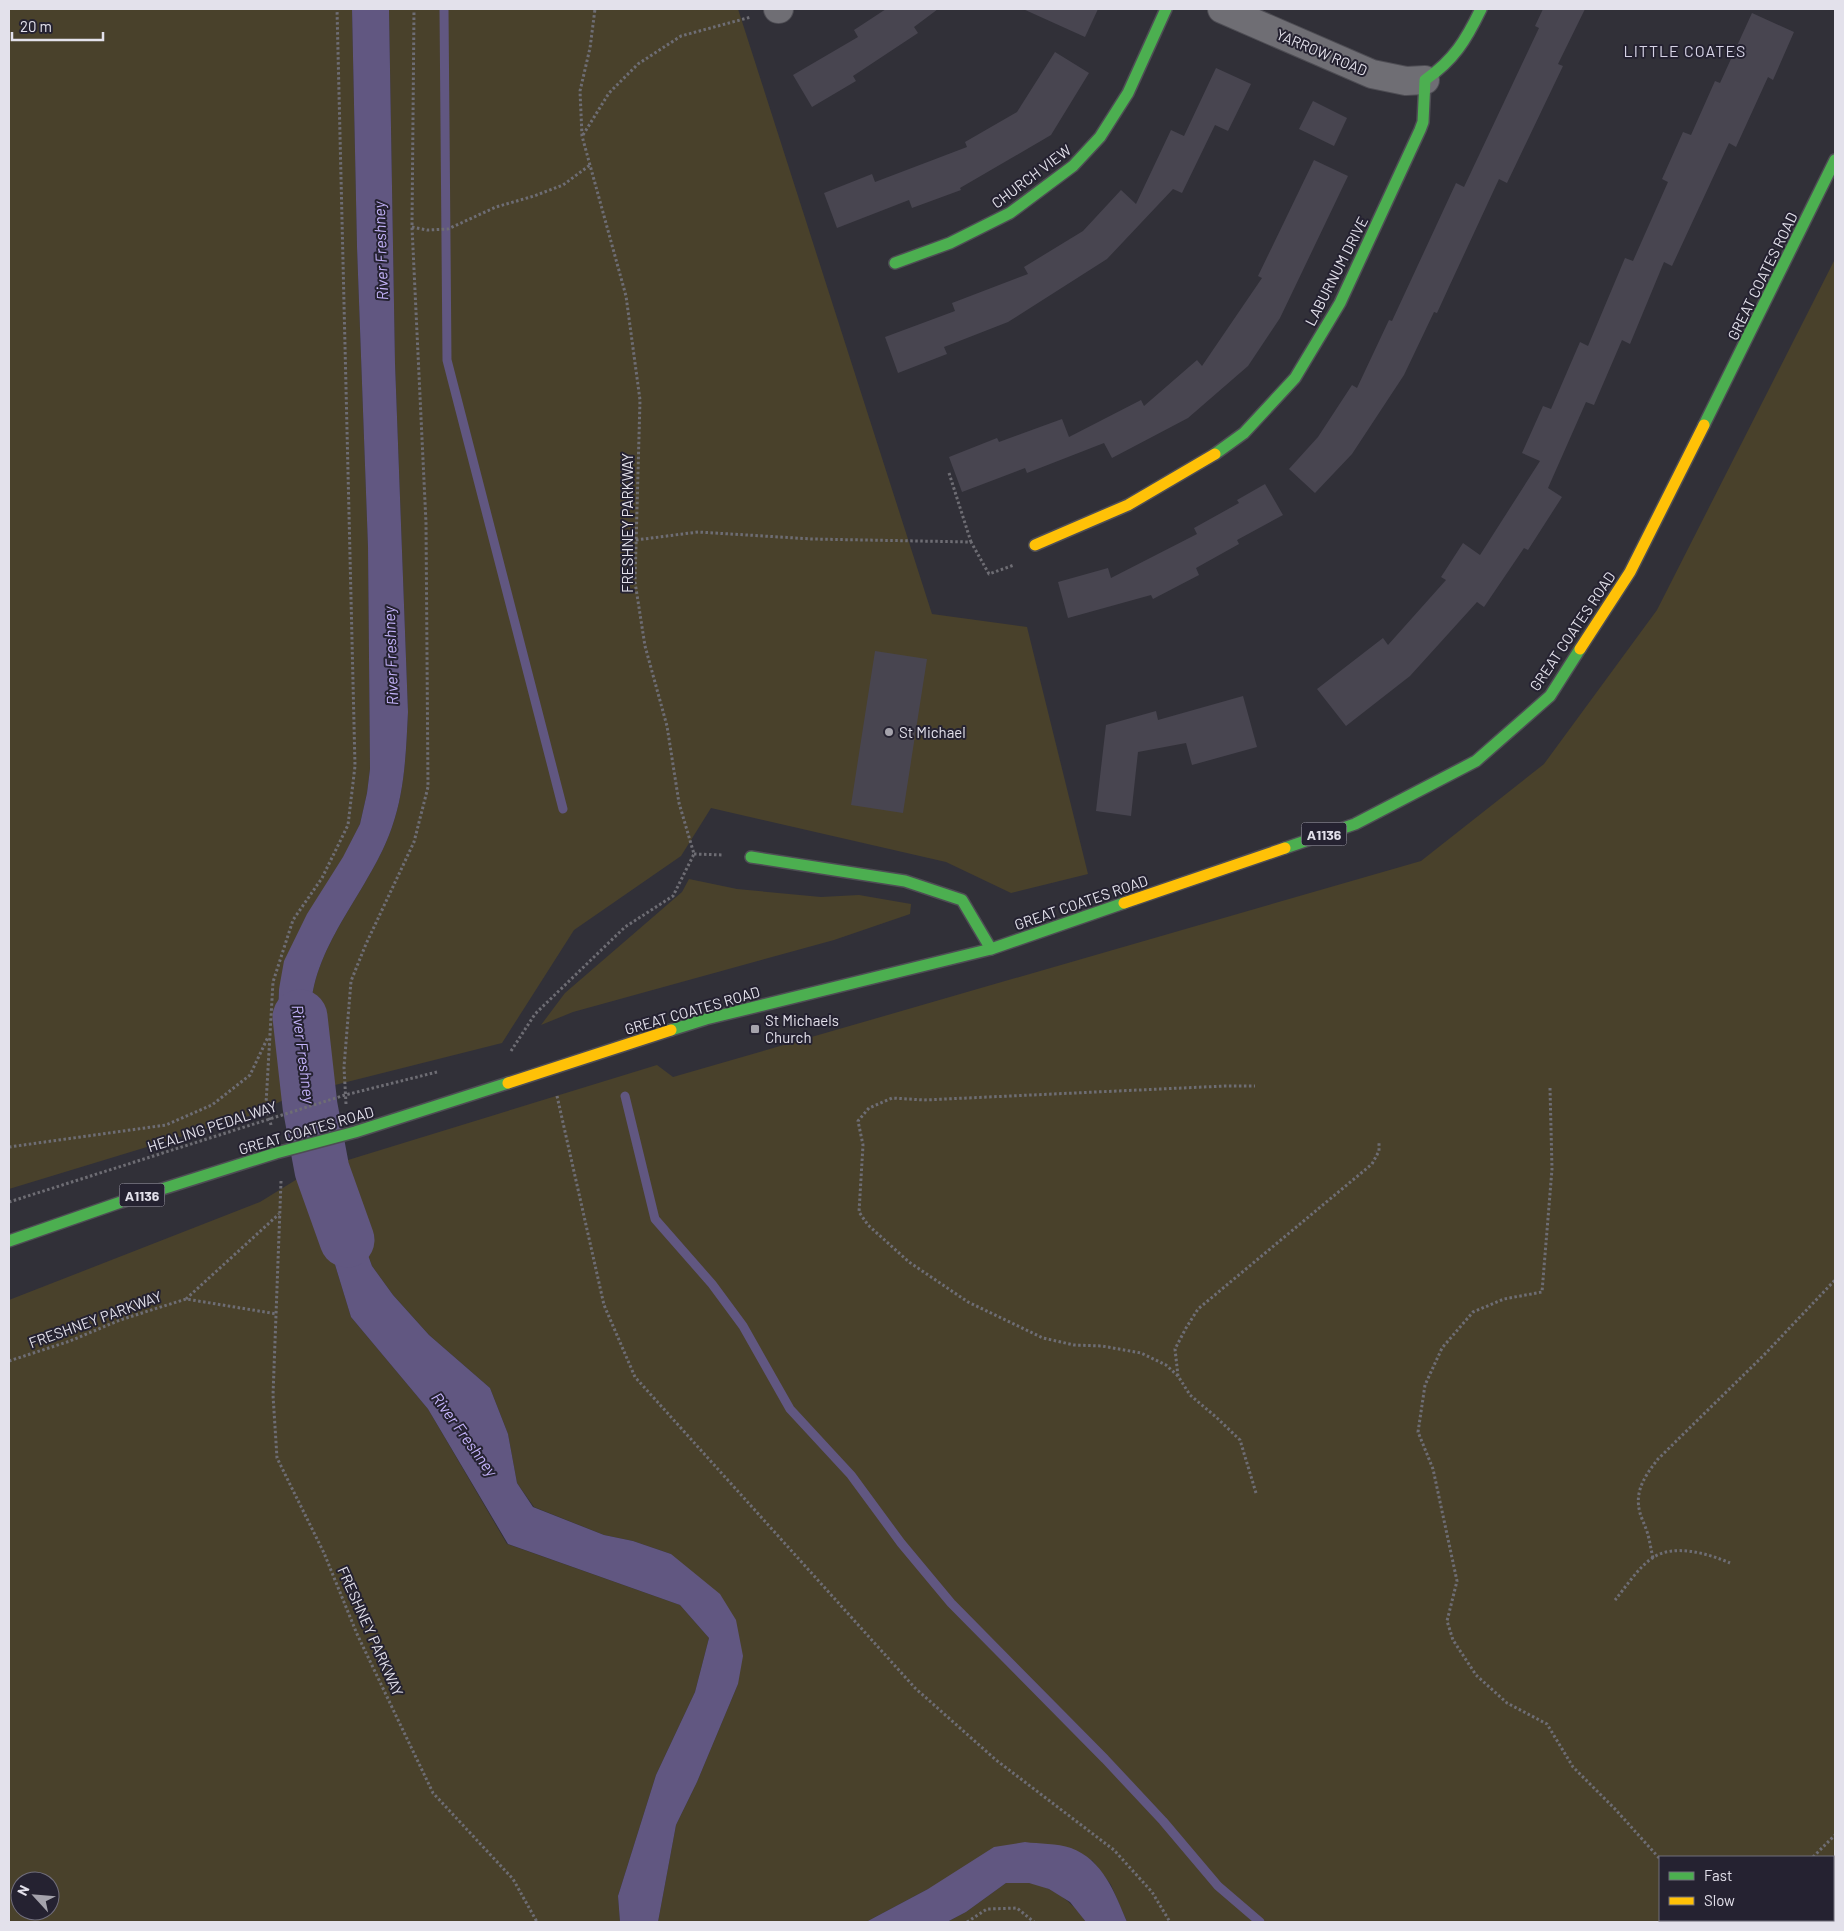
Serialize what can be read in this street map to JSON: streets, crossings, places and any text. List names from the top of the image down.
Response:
{
  "streets": {
    "main road": [
      "CHURCH VIEW",
      "LABURNUM DRIVE",
      "GREAT COATES ROAD",
      "A1136"
    ],
    "street": ["YARROW ROAD"],
    "path": ["FRESHNEY PARKWAY", "HEALING PEDALWAY"]
  },
  "crossings": [
    ["YARROW ROAD", "LABURNUM DRIVE"]
  ],
  "districts": ["LITTLE COATES"],
  "water": ["River Freshney"],
  "places": {
    "other": ["St Michael"],
    "transit": ["St Michaels Church"]
  },
  "legend": ["Fast", "Slow"],
  "scale_bar": "20 m",
  "north": "top left"
}
